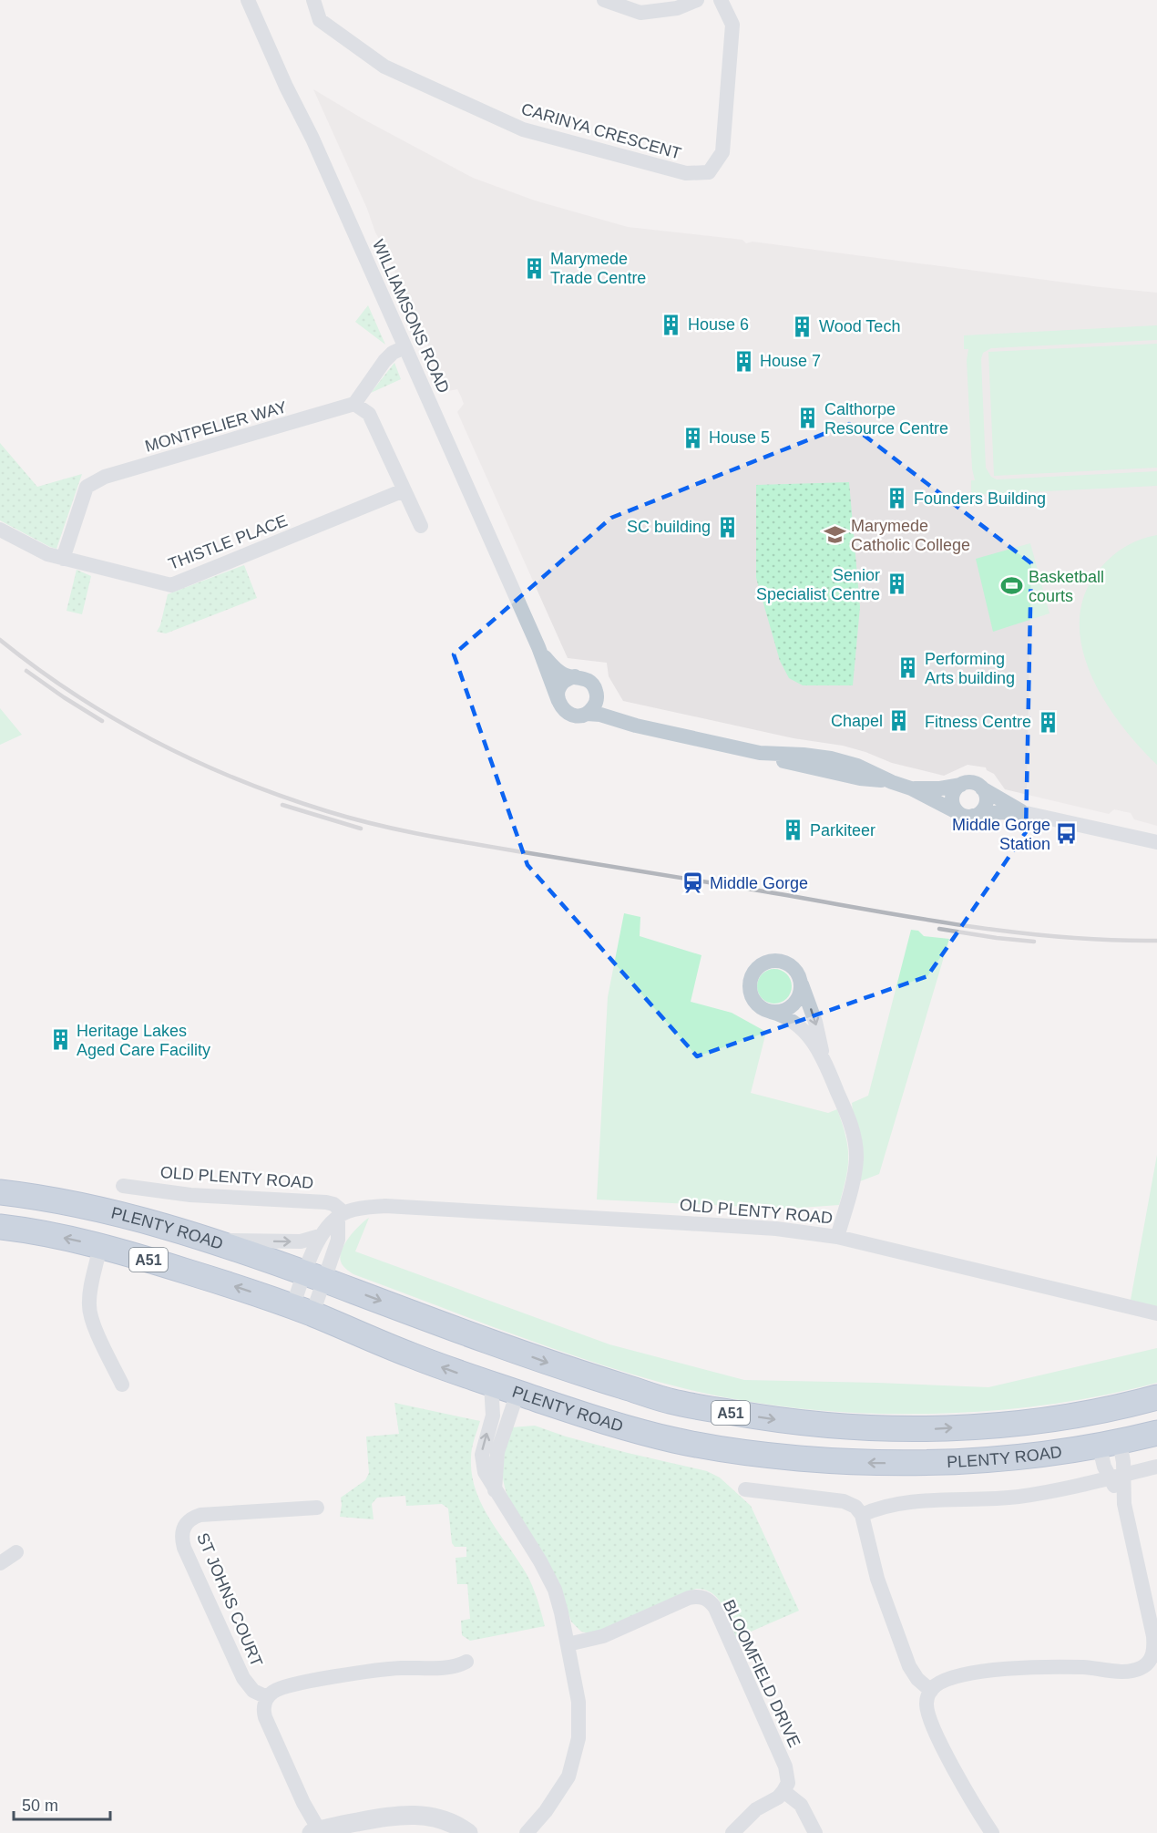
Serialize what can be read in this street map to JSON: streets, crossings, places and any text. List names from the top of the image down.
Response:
{
  "streets": {
    "highway": ["PLENTY ROAD", "A51"],
    "street": [
      "CARINYA CRESCENT",
      "WILLIAMSONS ROAD",
      "MONTPELIER WAY",
      "THISTLE PLACE",
      "OLD PLENTY ROAD",
      "ST JOHNS COURT",
      "BLOOMFIELD DRIVE"
    ]
  },
  "crossings": [
    ["MONTPELIER WAY", "THISTLE PLACE"]
  ],
  "places": {
    "building": [
      "Marymede Trade Centre",
      "House 6",
      "Wood Tech",
      "House 7",
      "Calthorpe Resource Centre",
      "House 5",
      "Founders Building",
      "SC building",
      "Senior Specialist Centre",
      "Performing Arts building",
      "Chapel",
      "Fitness Centre",
      "Parkiteer",
      "Heritage Lakes Aged Care Facility"
    ],
    "school or university": ["Marymede Catholic College"],
    "sports": ["Basketball courts"],
    "bus stop": ["Middle Gorge Station"],
    "station": ["Middle Gorge"]
  },
  "scale_bar": "50 m"
}
